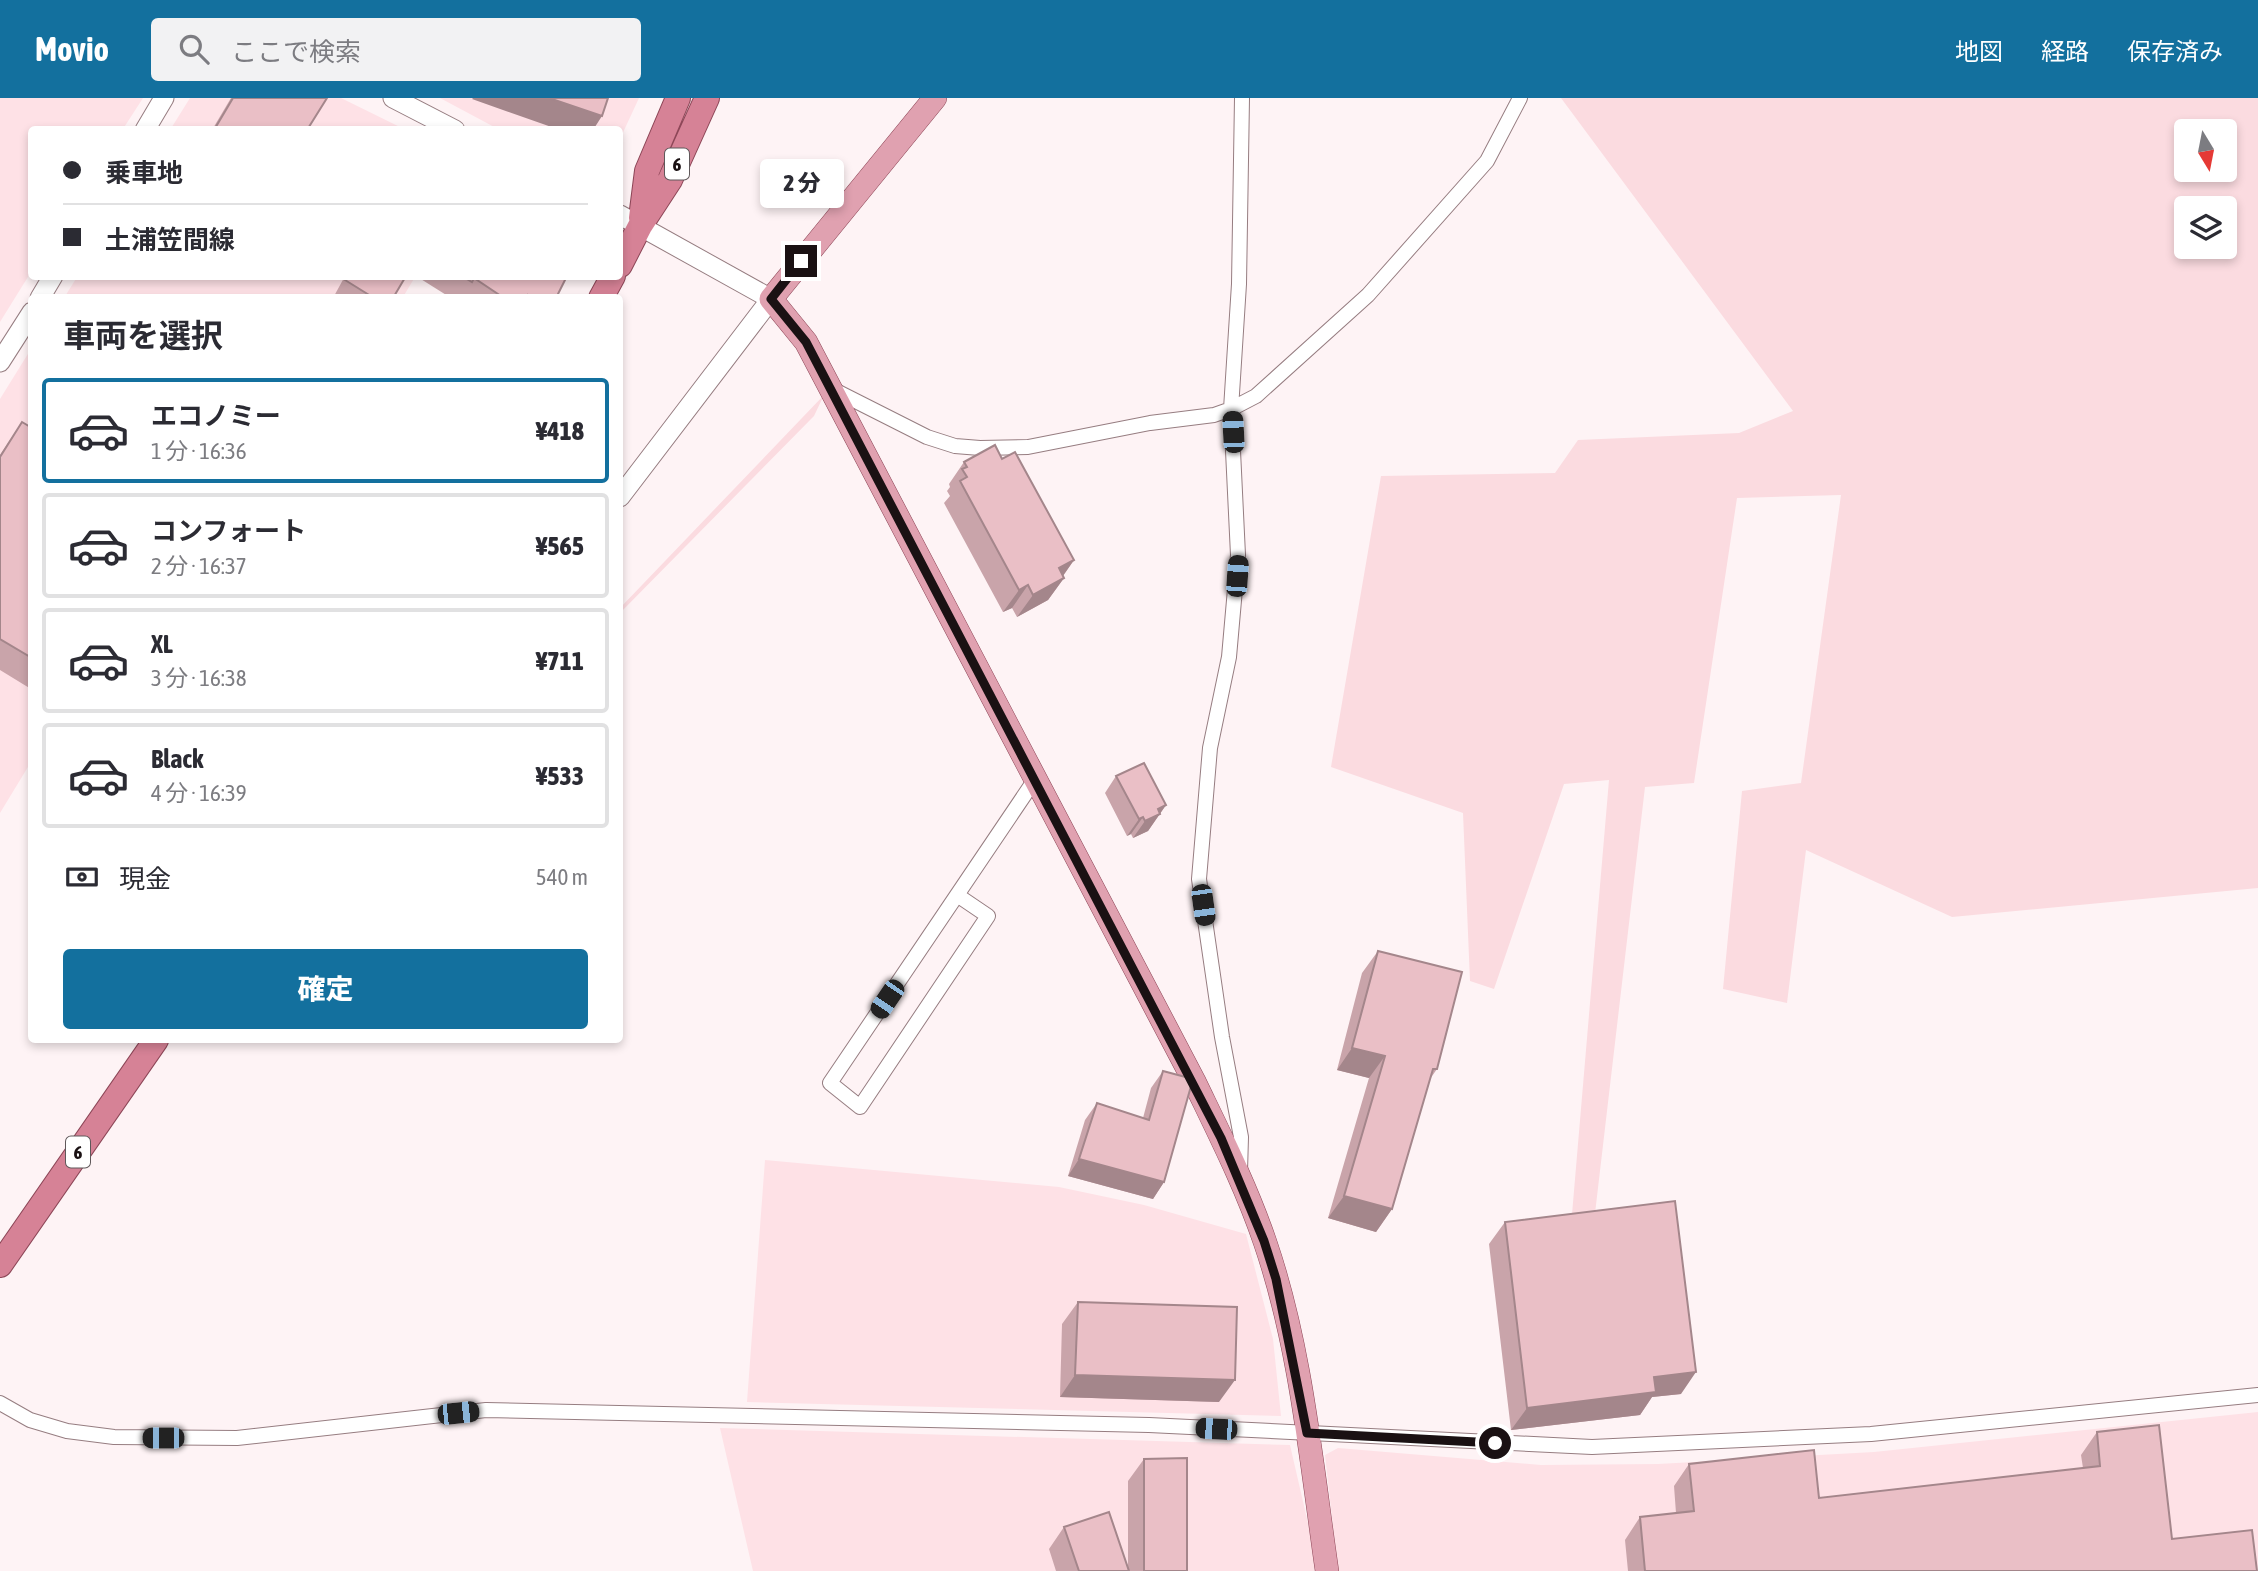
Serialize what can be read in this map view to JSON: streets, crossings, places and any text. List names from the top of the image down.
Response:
{
  "streets": {
    "highway": ["6"]
  },
  "north": "bottom",
  "page": {
    "header": "Movio",
    "search": "ここで検索",
    "nav": ["地図", "経路", "保存済み"],
    "banner": ["乗車地", "土浦笠間線"],
    "bubble": "2 分",
    "heading": "車両を選択",
    "list": [
      {
        "name": "エコノミー",
        "note": "1 分 · 16:36",
        "value": "¥418"
      },
      {
        "name": "コンフォート",
        "note": "2 分 · 16:37",
        "value": "¥565"
      },
      {
        "name": "XL",
        "note": "3 分 · 16:38",
        "value": "¥711"
      },
      {
        "name": "Black",
        "note": "4 分 · 16:39",
        "value": "¥533"
      }
    ],
    "pay": ["現金", "540 m"],
    "buttons": "確定"
  }
}
